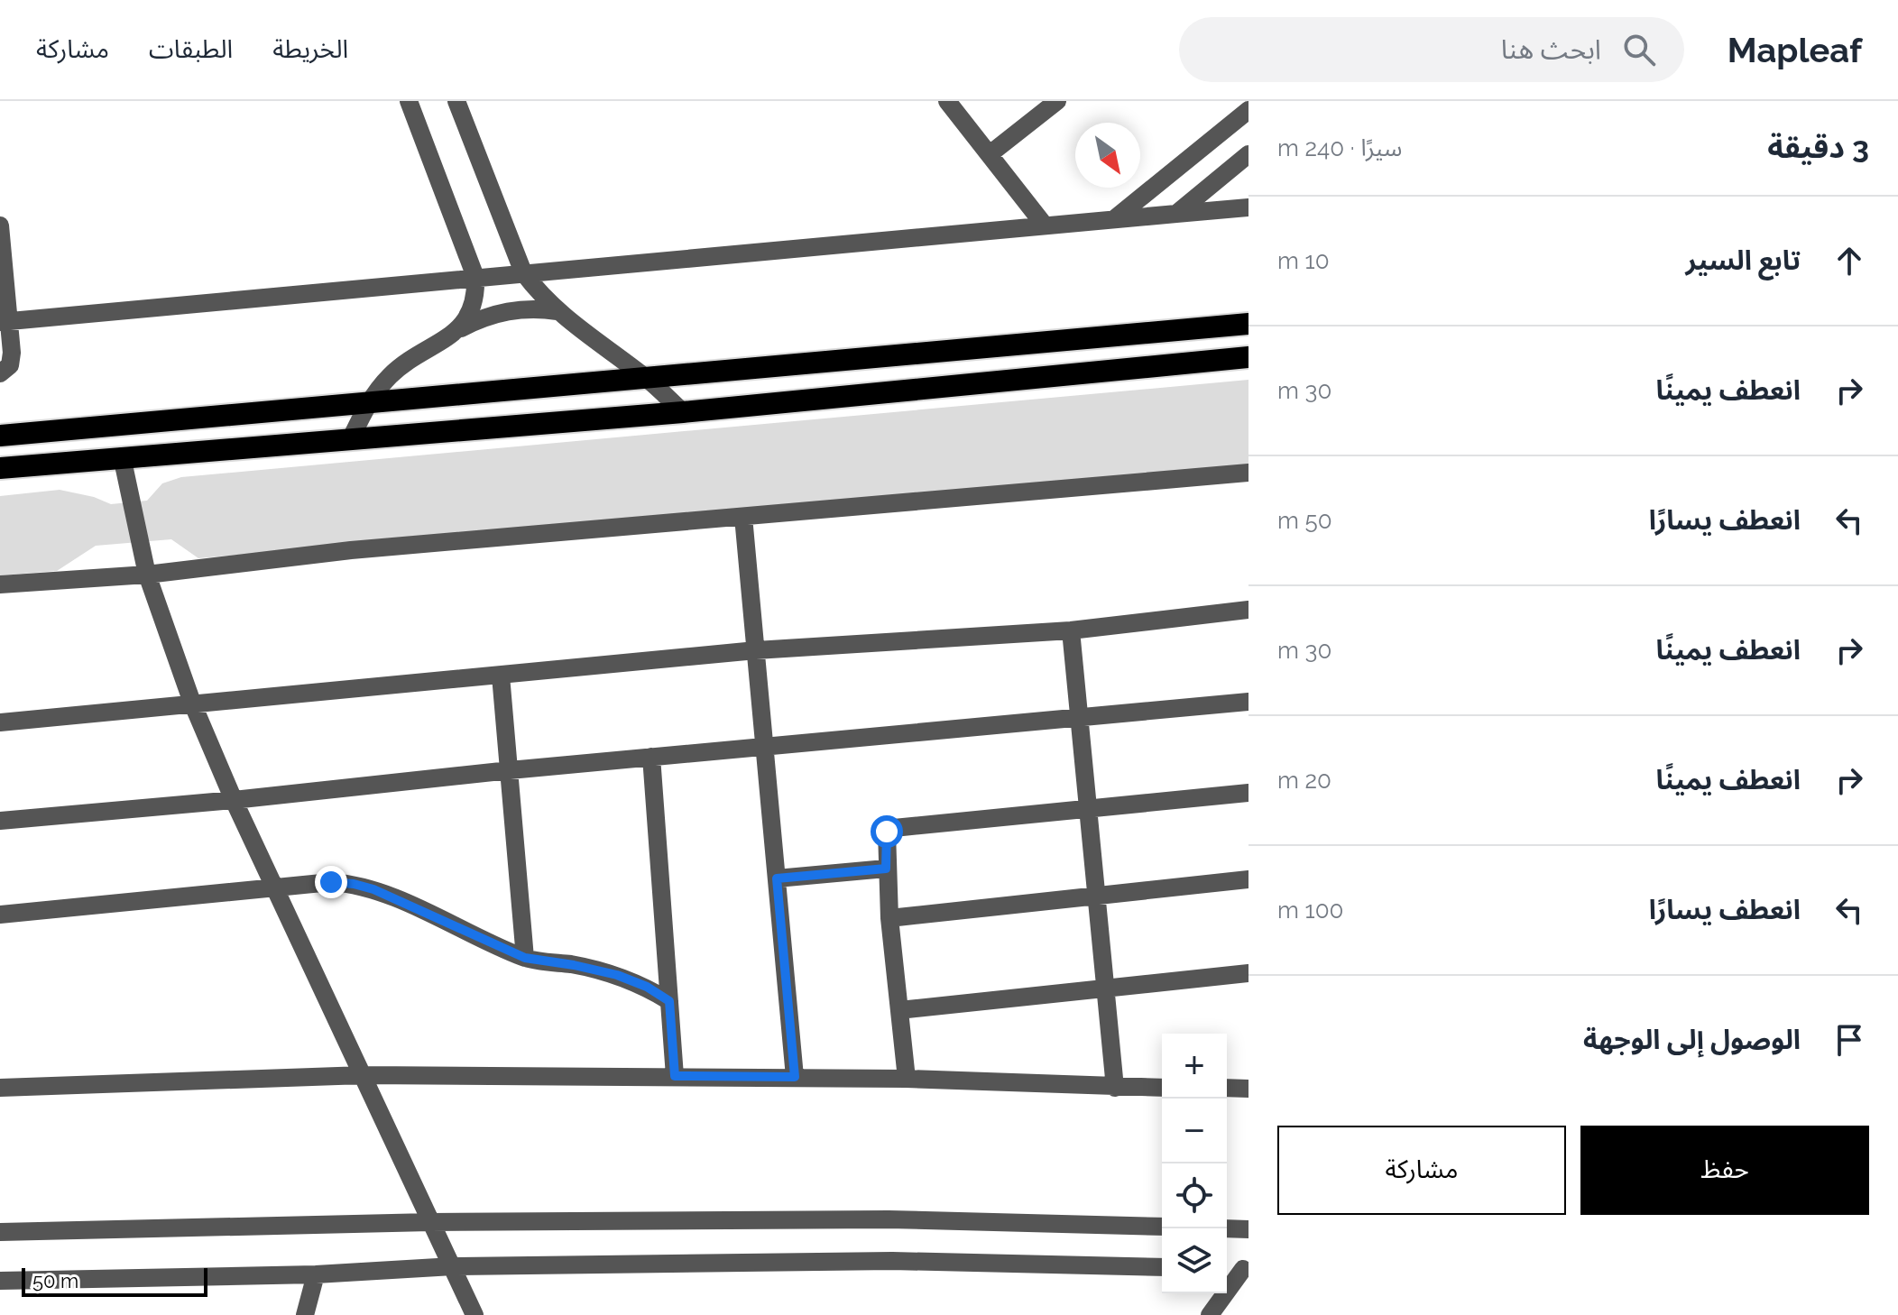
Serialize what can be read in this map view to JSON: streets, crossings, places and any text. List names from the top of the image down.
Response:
{
  "scale_bar": "50 m",
  "north": "bottom right",
  "page": {
    "header": "Mapleaf",
    "search": "ابحث هنا",
    "nav": ["الخريطة", "الطبقات", "مشاركة"],
    "heading": ["3 دقيقة", "سيرًا · 240 m"],
    "list": [
      ["تابع السير", "10 m"],
      ["انعطف يمينًا", "30 m"],
      ["انعطف يسارًا", "50 m"],
      ["انعطف يمينًا", "30 m"],
      ["انعطف يمينًا", "20 m"],
      ["انعطف يسارًا", "100 m"],
      "الوصول إلى الوجهة"
    ],
    "map_buttons": ["+", "−"],
    "buttons": ["حفظ", "مشاركة"],
    "scale": "50 m"
  }
}
